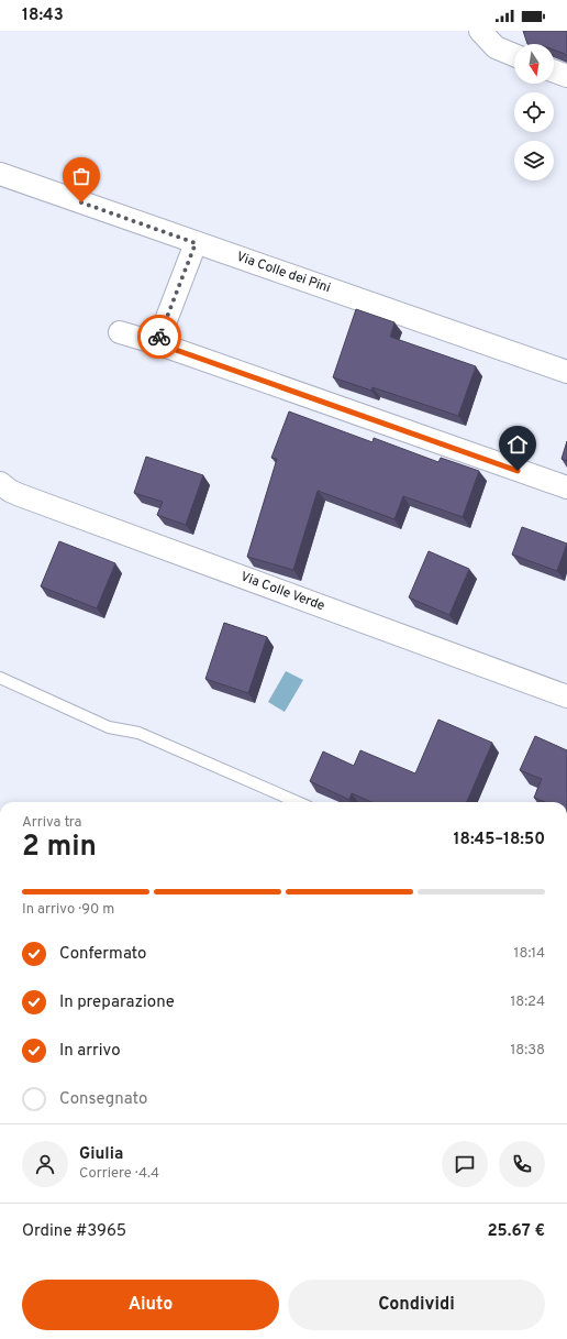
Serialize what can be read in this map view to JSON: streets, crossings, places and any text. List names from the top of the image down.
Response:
{
  "streets": {
    "street": ["Via Colle dei Pini", "Via Colle Verde"]
  },
  "north": "bottom",
  "page": {
    "status": "18:43",
    "heading": ["2 min", "Arriva tra", "18:45–18:50"],
    "panel": [
      "Giulia",
      "Corriere · 4.4",
      "Ordine #3965",
      "25.67 €"
    ],
    "bar": "In arrivo · 90 m",
    "list": [
      ["Confermato", "18:14"],
      ["In preparazione", "18:24"],
      ["In arrivo", "18:38"],
      "Consegnato"
    ],
    "buttons": ["Aiuto", "Condividi"]
  }
}
